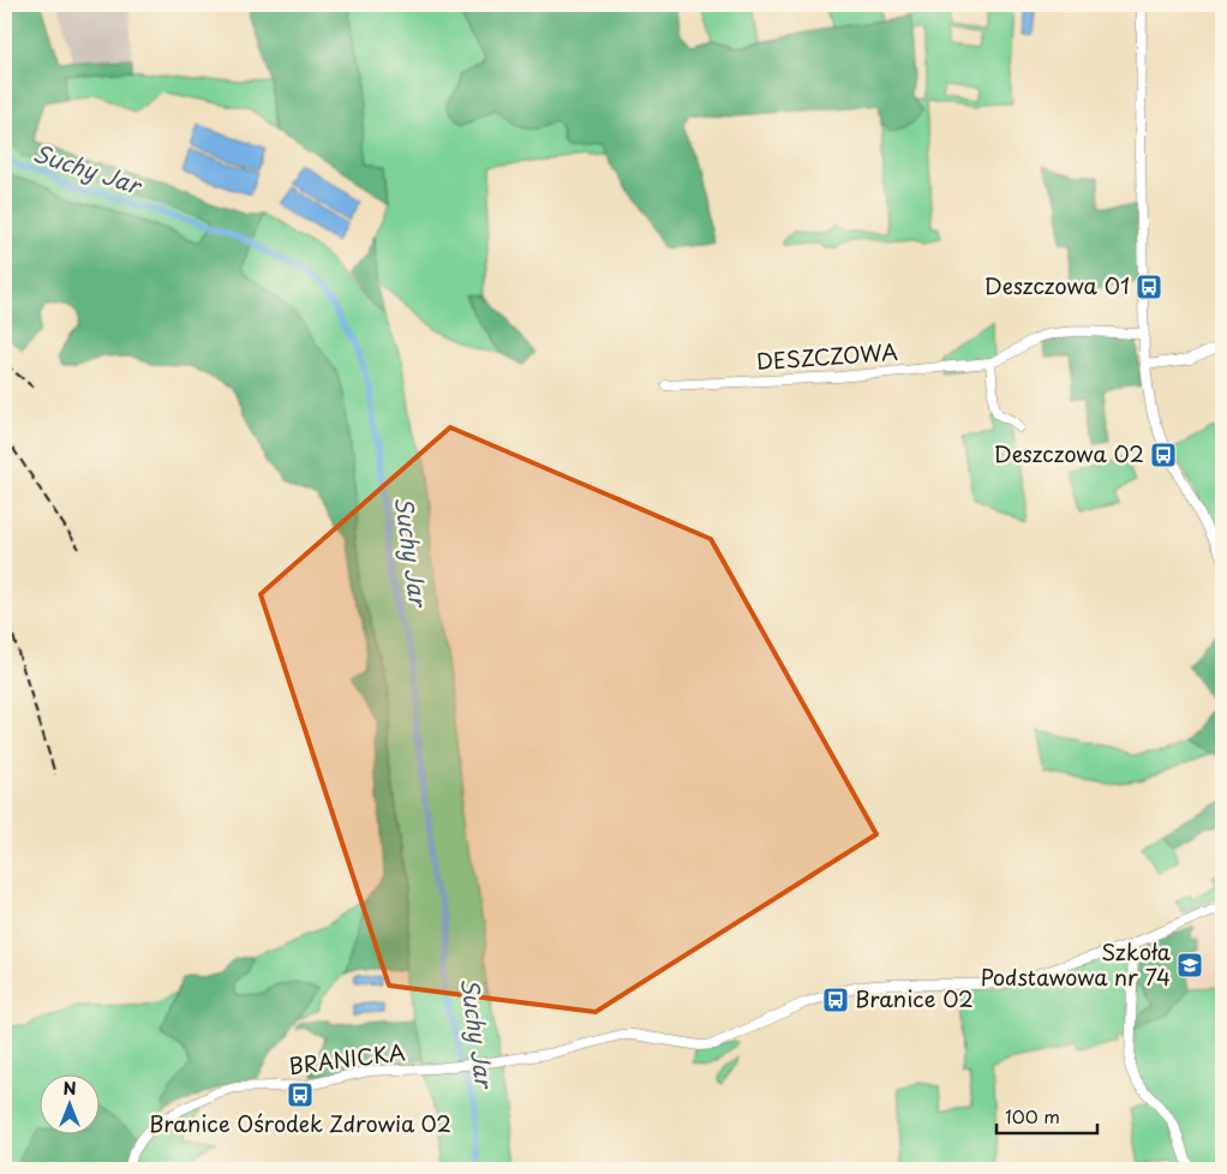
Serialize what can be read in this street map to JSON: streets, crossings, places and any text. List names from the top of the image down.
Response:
{
  "streets": {
    "street": ["DESZCZOWA", "BRANICKA"]
  },
  "water": ["Suchy Jar"],
  "places": {
    "bus stop": [
      "Deszczowa 01",
      "Deszczowa 02",
      "Branice 02",
      "Branice Ośrodek Zdrowia 02"
    ],
    "school or university": ["Szkoła Podstawowa nr 74"]
  },
  "scale_bar": "100 m",
  "north": "top"
}
